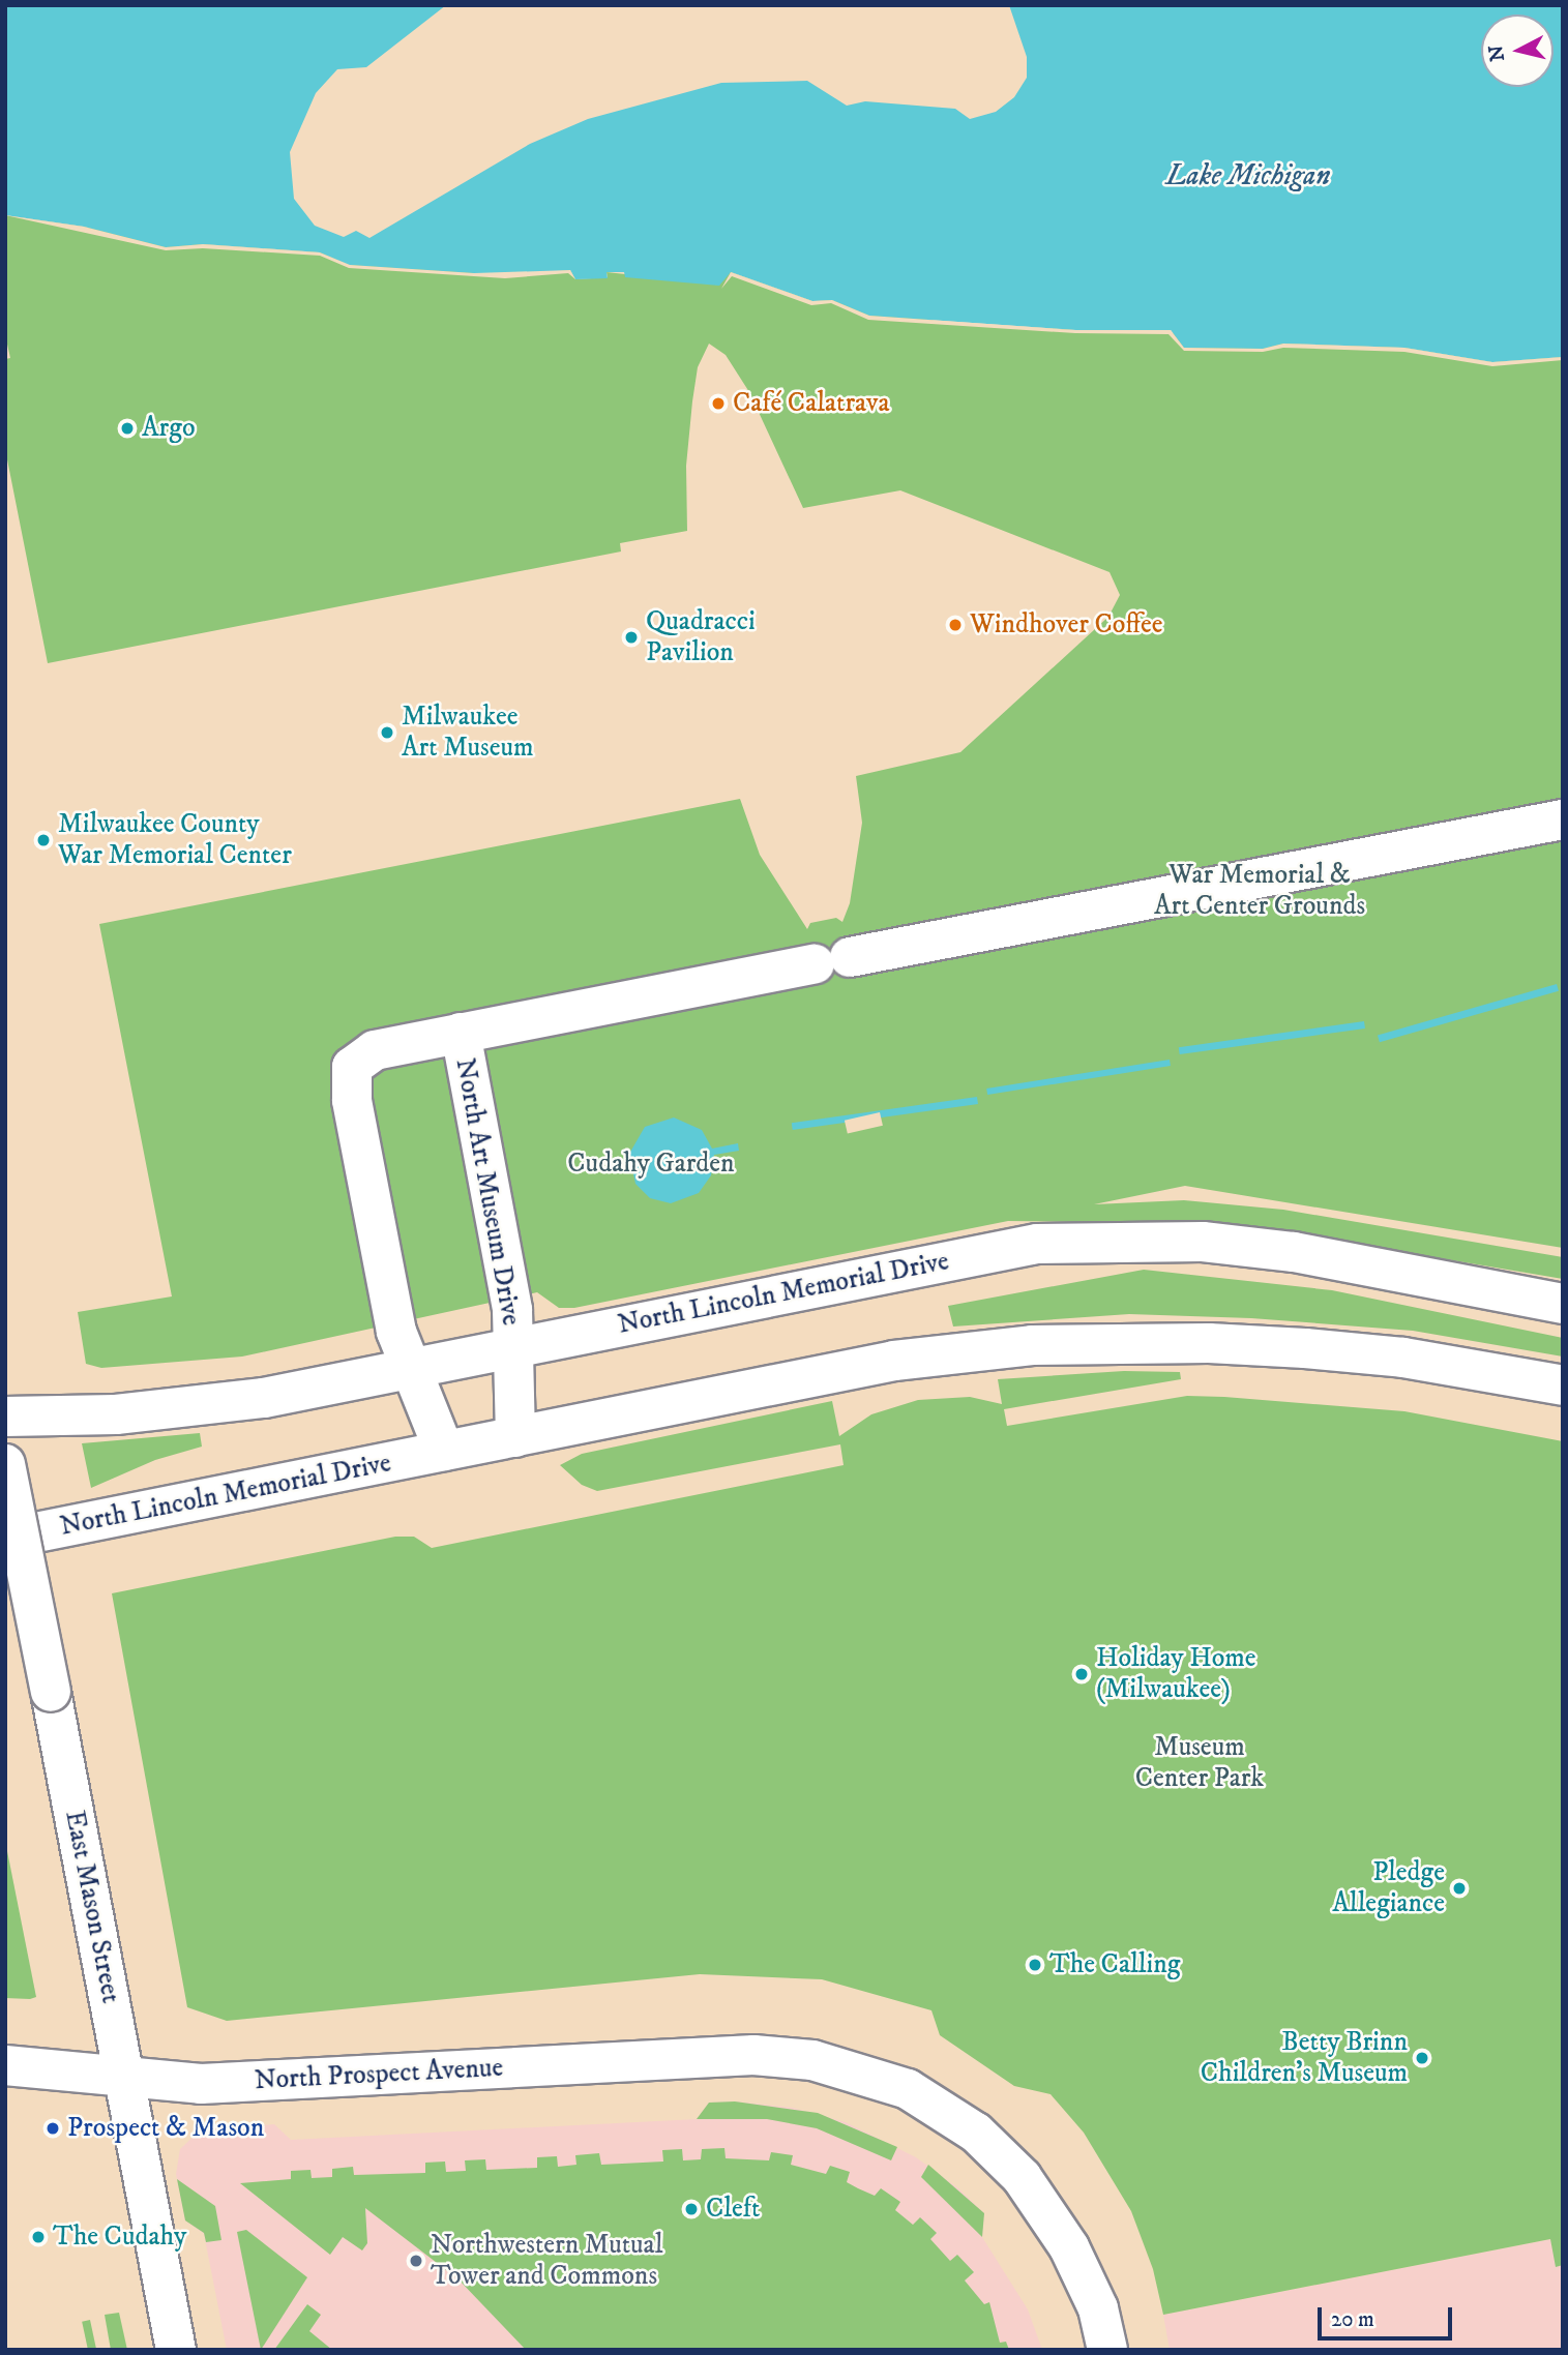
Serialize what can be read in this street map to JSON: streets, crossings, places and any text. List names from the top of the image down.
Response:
{
  "streets": {
    "main road": [
      "North Art Museum Drive",
      "North Lincoln Memorial Drive",
      "East Mason Street",
      "North Prospect Avenue"
    ]
  },
  "crossings": [
    ["North Art Museum Drive", "North Lincoln Memorial Drive"],
    ["East Mason Street", "North Prospect Avenue"]
  ],
  "water": ["Lake Michigan"],
  "parks": ["War Memorial & Art Center Grounds", "Cudahy Garden", "Museum Center Park"],
  "places": [
    "Café Calatrava",
    "Argo",
    "Windhover Coffee",
    "Quadracci Pavilion",
    "Milwaukee Art Museum",
    "Milwaukee County War Memorial Center",
    "Holiday Home (Milwaukee)",
    "Pledge Allegiance",
    "The Calling",
    "Betty Brinn Children's Museum",
    "Prospect & Mason",
    "Cleft",
    "The Cudahy",
    "Northwestern Mutual Tower and Commons"
  ],
  "scale_bar": "20 m",
  "north": "left"
}
